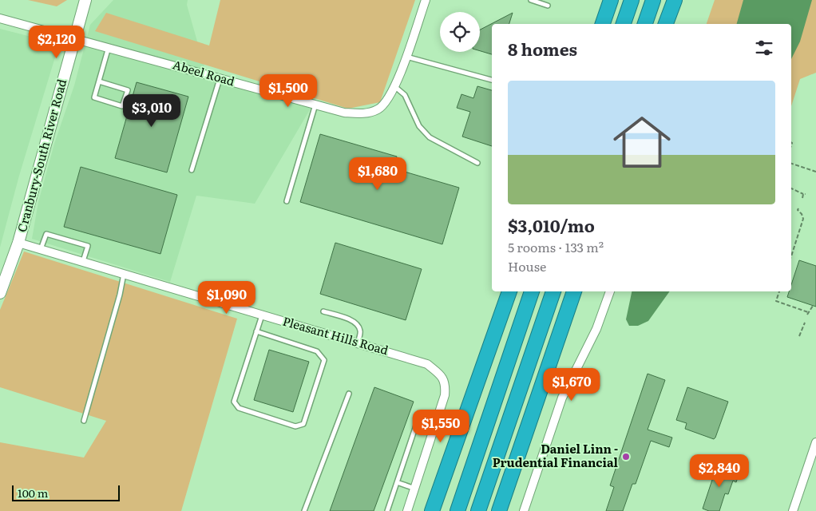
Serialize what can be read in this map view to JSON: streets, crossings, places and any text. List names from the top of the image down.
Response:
{
  "streets": {
    "main road": ["Cranbury-South River Road"],
    "street": ["Abeel Road", "Pleasant Hills Road"]
  },
  "crossings": [
    ["Abeel Road", "Cranbury-South River Road"],
    ["Cranbury-South River Road", "Pleasant Hills Road"]
  ],
  "places": ["Daniel Linn - Prudential Financial"],
  "scale_bar": "100 m",
  "page": {
    "heading": "8 homes",
    "price": [
      "$2,120",
      "$1,500",
      "$3,010",
      "$1,680",
      "$1,090",
      "$1,670",
      "$1,550",
      "$2,840"
    ],
    "list": [
      {
        "name": "$3,010/mo",
        "note": "5 rooms · 133 m² · House"
      }
    ],
    "scale": "100 m"
  }
}
